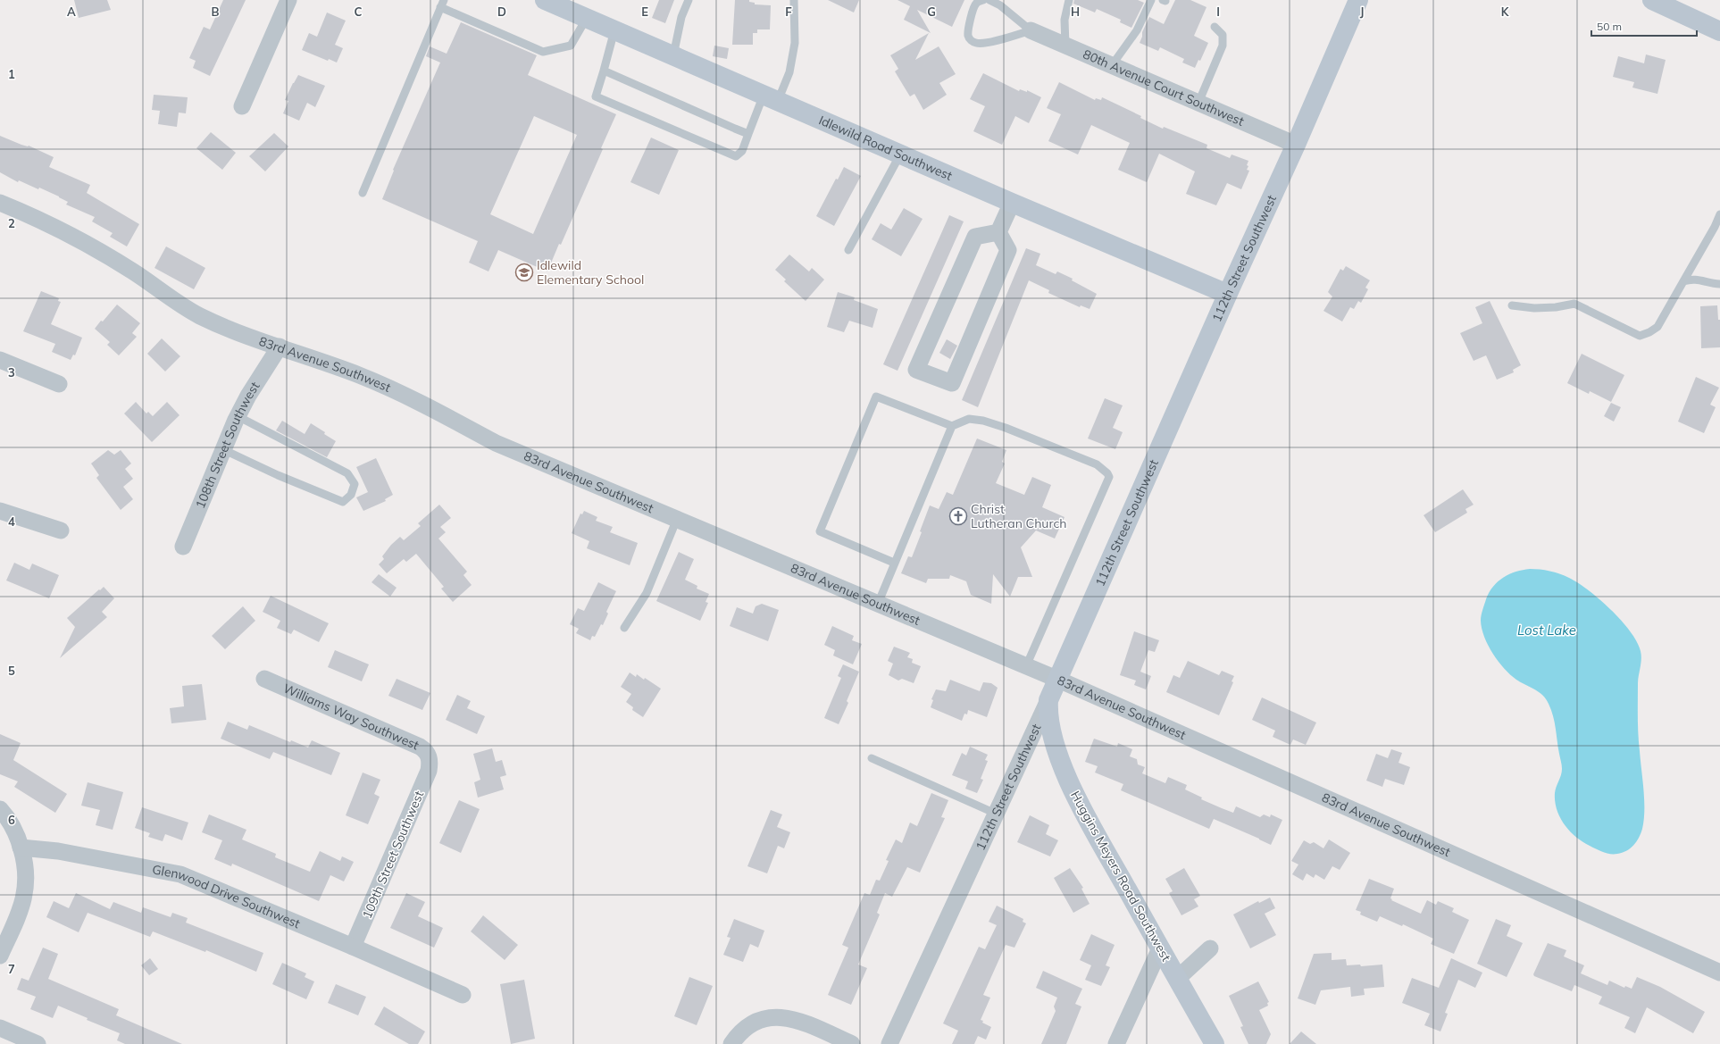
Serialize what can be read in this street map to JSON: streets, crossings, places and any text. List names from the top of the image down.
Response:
{
  "streets": {
    "street": [
      "80th Avenue Court Southwest",
      "Idlewild Road Southwest",
      "112th Street Southwest",
      "83rd Avenue Southwest",
      "108th Street Southwest",
      "Williams Way Southwest",
      "109th Street Southwest",
      "Huggins Meyers Road Southwest",
      "Glenwood Drive Southwest"
    ]
  },
  "crossings": [
    ["80th Avenue Court Southwest", "112th Street Southwest"],
    ["Idlewild Road Southwest", "112th Street Southwest"],
    ["112th Street Southwest", "83rd Avenue Southwest"],
    ["112th Street Southwest", "Huggins Meyers Road Southwest"],
    ["83rd Avenue Southwest", "108th Street Southwest"],
    ["Williams Way Southwest", "109th Street Southwest"],
    ["109th Street Southwest", "Glenwood Drive Southwest"]
  ],
  "water": ["Lost Lake"],
  "places": {
    "school or university": ["Idlewild Elementary School"],
    "church": ["Christ Lutheran Church"]
  },
  "scale_bar": "50 m",
  "grid": {
    "columns": [
      "A",
      "B",
      "C",
      "D",
      "E",
      "F",
      "G",
      "H",
      "I",
      "J",
      "K"
    ],
    "rows": [
      "1",
      "2",
      "3",
      "4",
      "5",
      "6",
      "7"
    ]
  }
}
